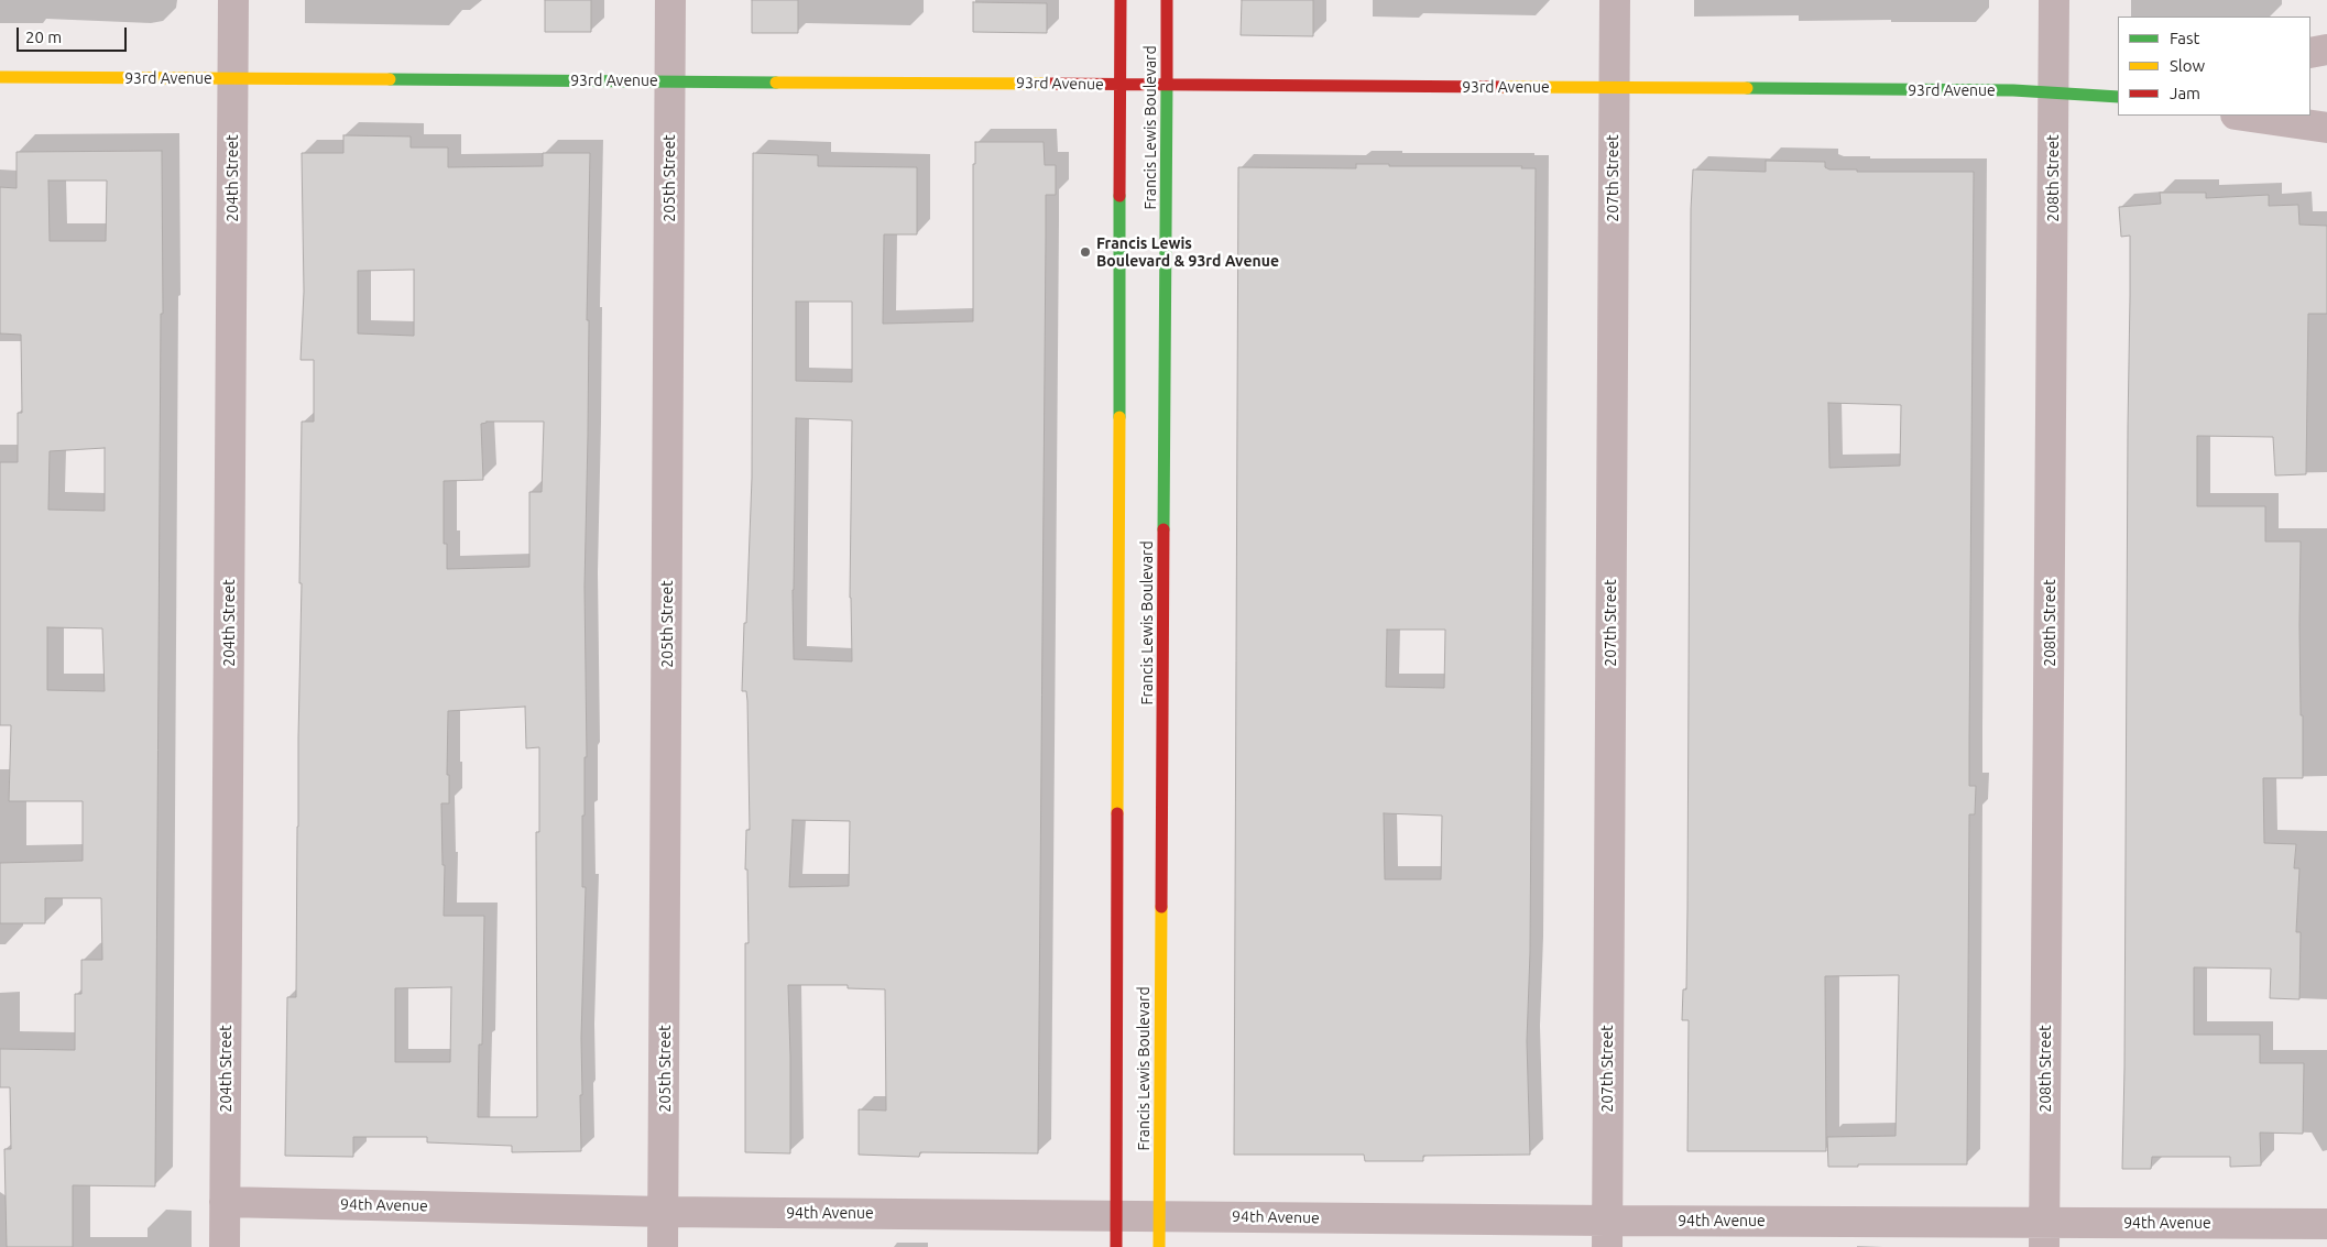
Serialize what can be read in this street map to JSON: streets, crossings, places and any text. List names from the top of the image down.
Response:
{
  "streets": {
    "main road": ["93rd Avenue", "Francis Lewis Boulevard"],
    "street": [
      "204th Street",
      "205th Street",
      "207th Street",
      "208th Street",
      "94th Avenue"
    ]
  },
  "crossings": [
    ["93rd Avenue", "Francis Lewis Boulevard"],
    ["93rd Avenue", "204th Street"],
    ["93rd Avenue", "205th Street"],
    ["93rd Avenue", "207th Street"],
    ["93rd Avenue", "208th Street"],
    ["Francis Lewis Boulevard", "94th Avenue"],
    ["204th Street", "94th Avenue"],
    ["205th Street", "94th Avenue"],
    ["207th Street", "94th Avenue"],
    ["208th Street", "94th Avenue"]
  ],
  "places": ["Francis Lewis Boulevard & 93rd Avenue"],
  "legend": ["Fast", "Slow", "Jam"],
  "scale_bar": "20 m"
}
